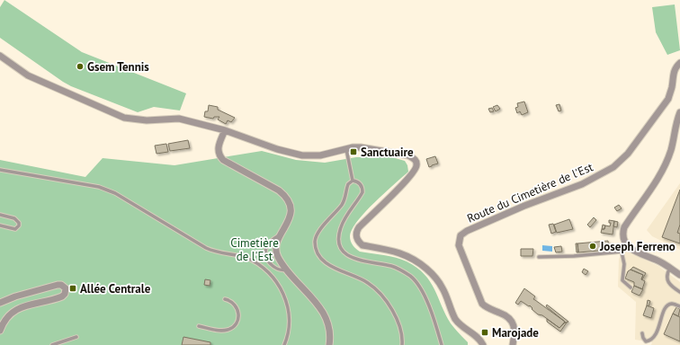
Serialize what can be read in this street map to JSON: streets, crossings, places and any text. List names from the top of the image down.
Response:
{
  "streets": {
    "street": ["Route du Cimetière de l'Est"]
  },
  "parks": ["Cimetière de l'Est"],
  "places": {
    "other": ["Gsem Tennis", "Joseph Ferreno"],
    "transit": ["Sanctuaire", "Allée Centrale", "Marojade"]
  }
}
